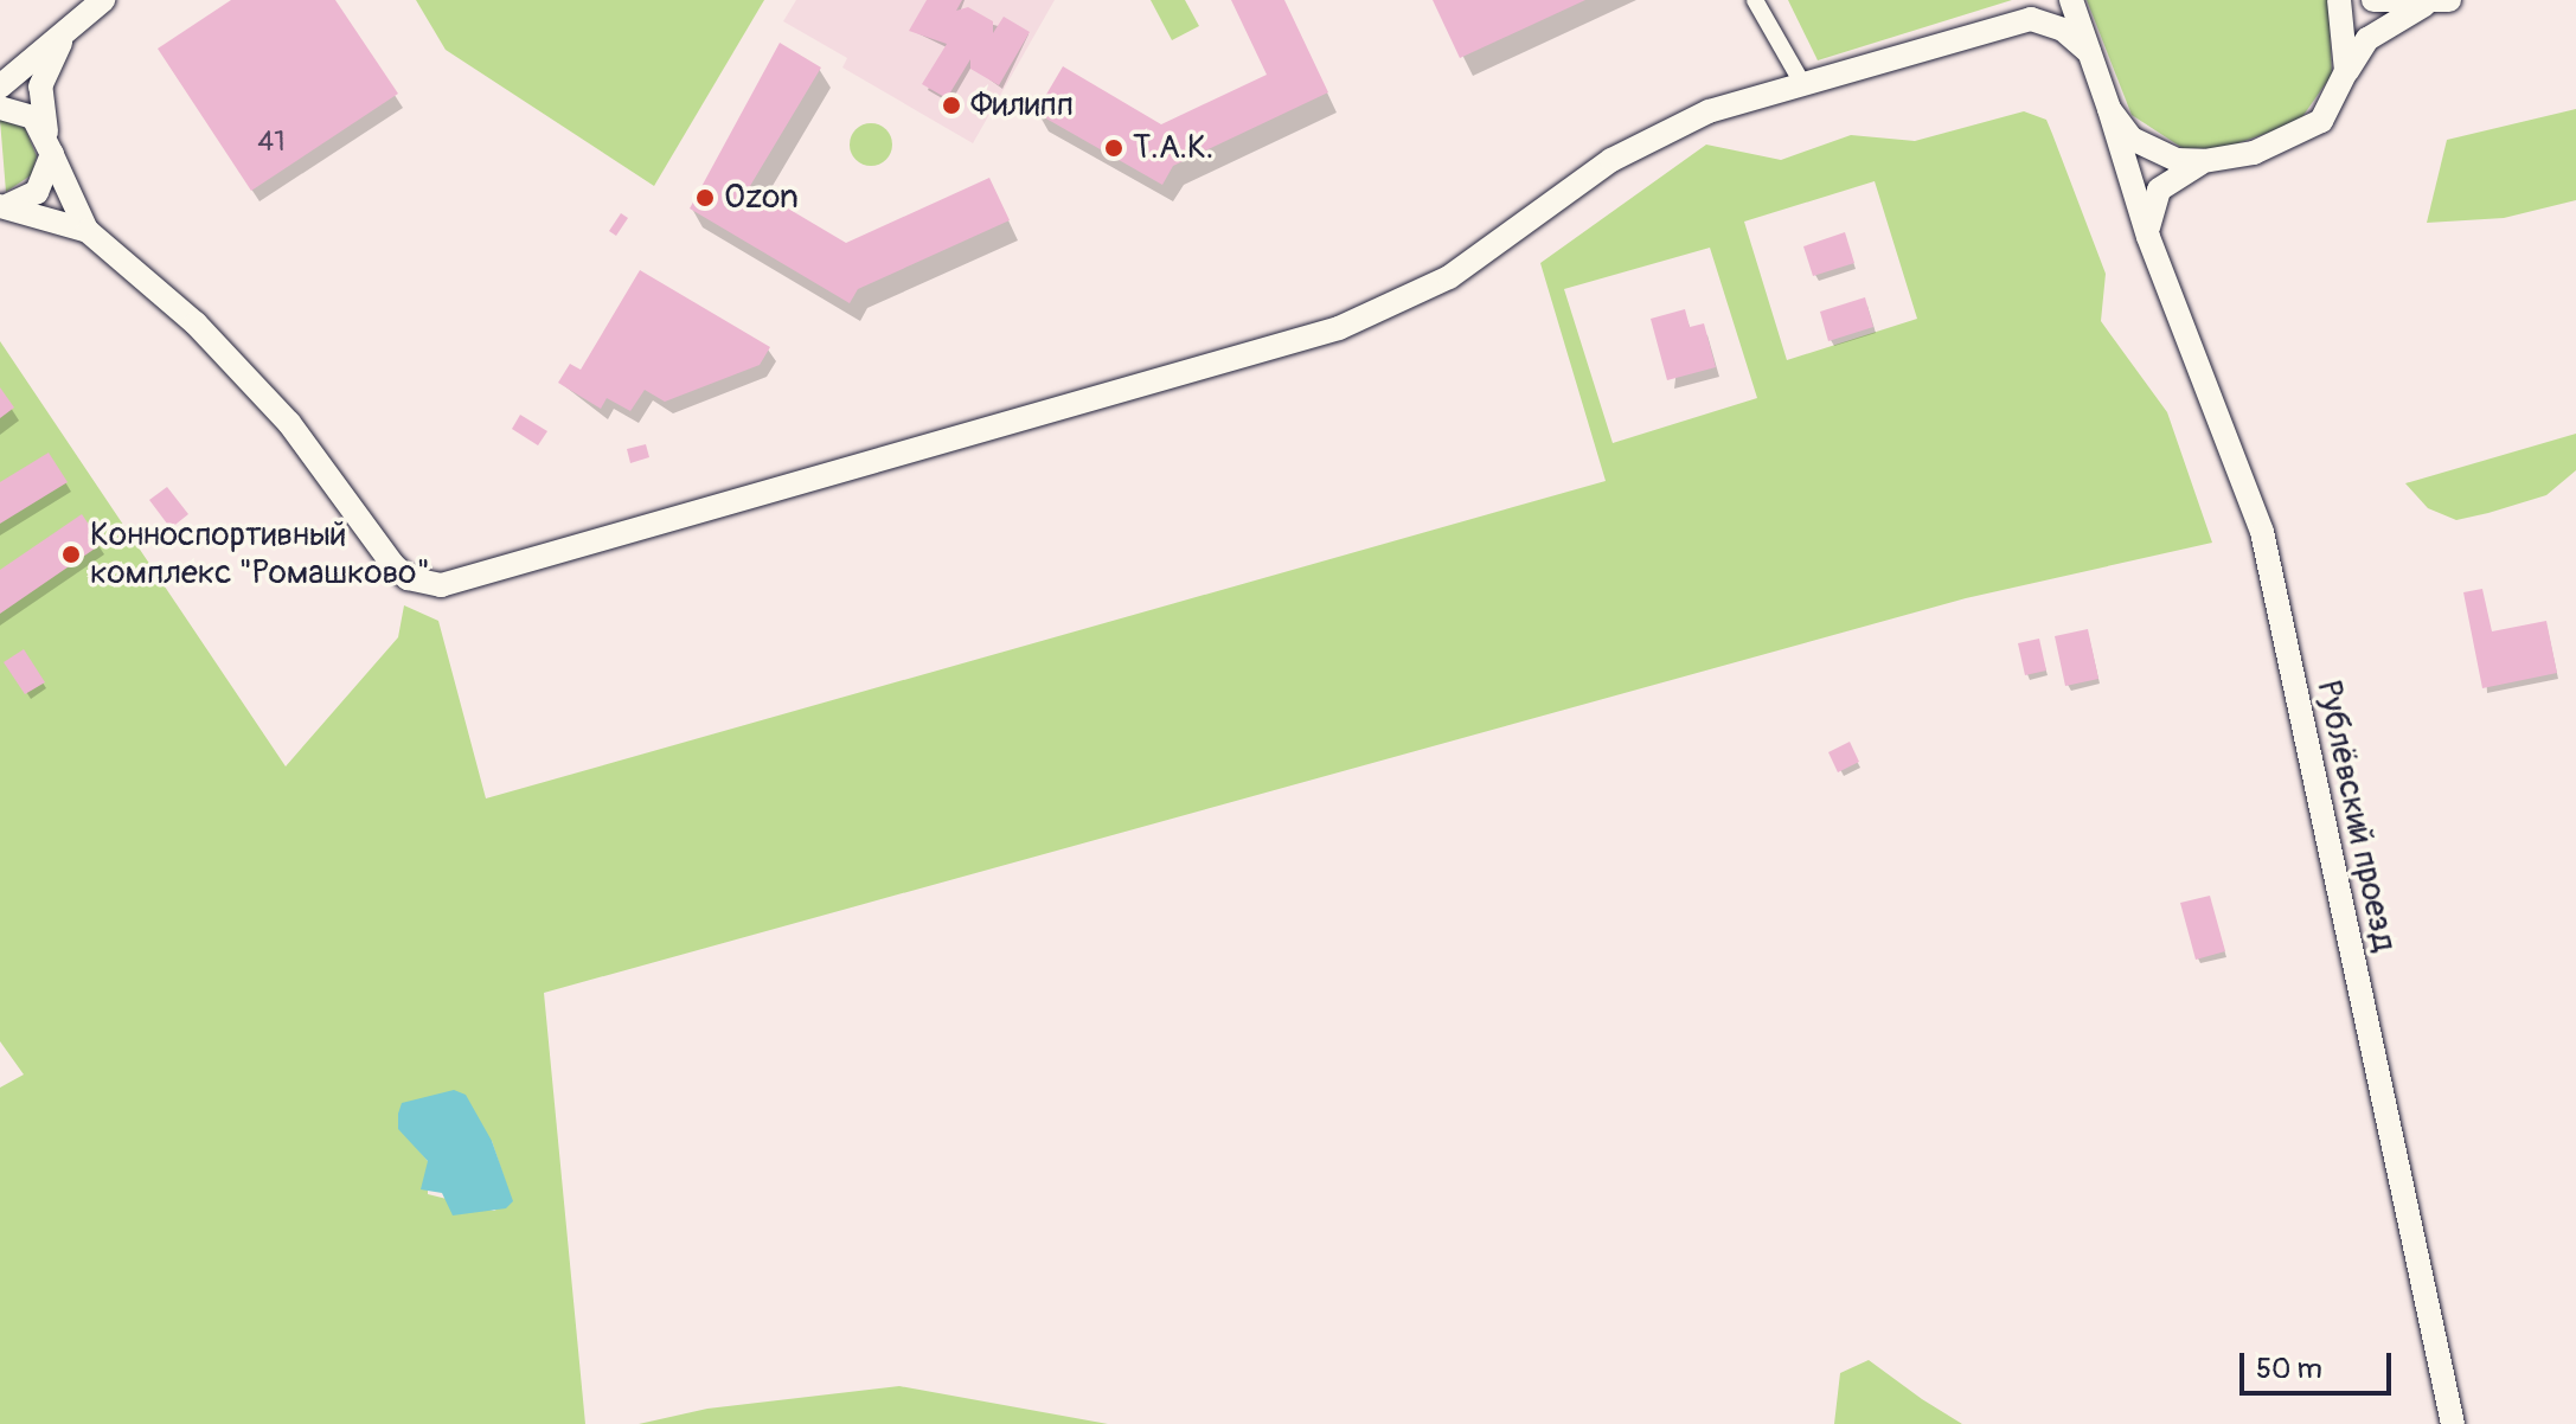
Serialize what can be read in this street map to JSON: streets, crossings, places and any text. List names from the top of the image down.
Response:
{
  "streets": {
    "street": ["Рублёвский проезд"]
  },
  "places": [
    "Филипп",
    "Т.А.К.",
    "Ozon",
    "Конноспортивный комплекс \"Ромашково\""
  ],
  "house_numbers": ["41"],
  "scale_bar": "50 m"
}
